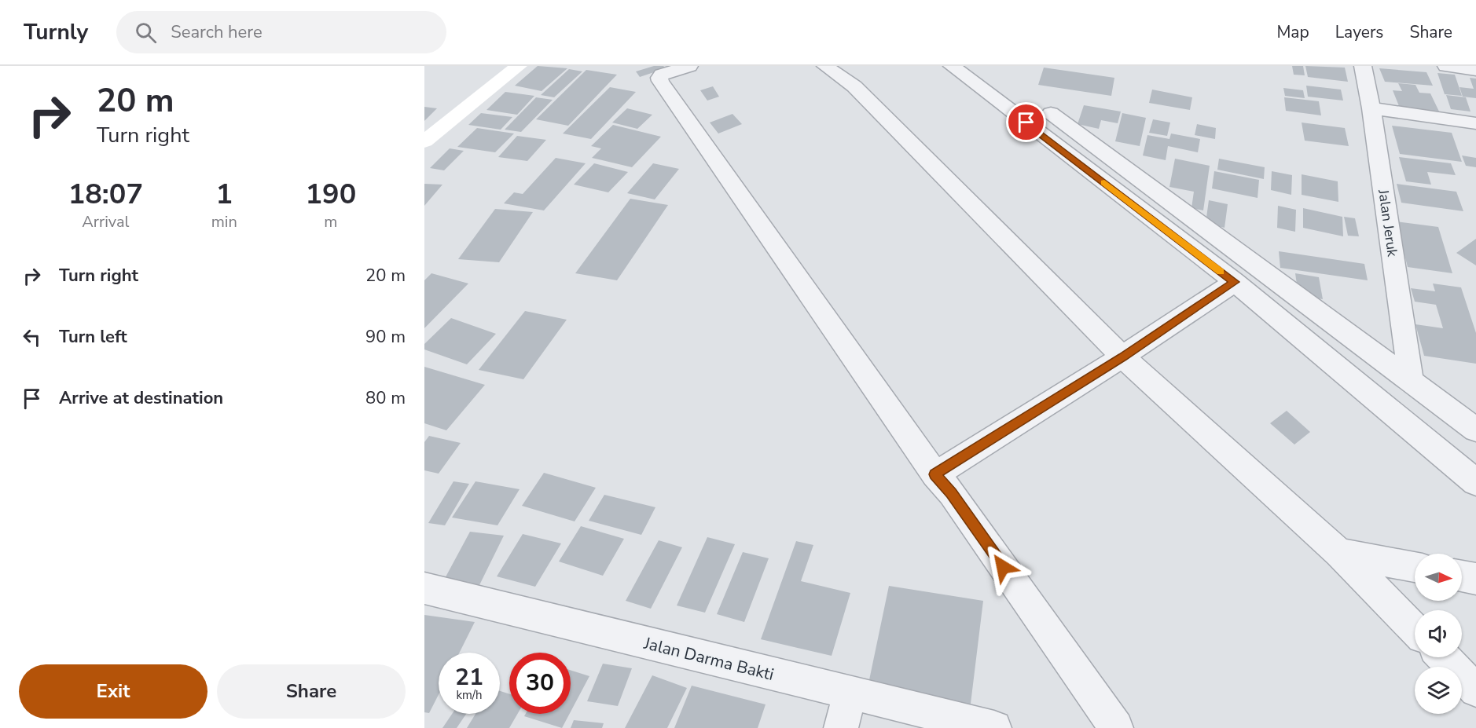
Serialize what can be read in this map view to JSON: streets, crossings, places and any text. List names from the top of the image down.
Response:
{
  "streets": {
    "street": ["Jalan Jeruk", "Jalan Darma Bakti"]
  },
  "north": "right",
  "page": {
    "header": "Turnly",
    "search": "Search here",
    "nav": ["Map", "Layers", "Share"],
    "turn": ["20 m", "Turn right"],
    "eta": [
      "18:07",
      "Arrival",
      "1",
      "min",
      "190",
      "m"
    ],
    "list": [
      {
        "name": "Turn right",
        "value": "20 m"
      },
      {
        "name": "Turn left",
        "value": "90 m"
      },
      {
        "name": "Arrive at destination",
        "value": "80 m"
      }
    ],
    "speed": "21 km/h",
    "limit": "30",
    "buttons": ["Exit", "Share"]
  }
}
